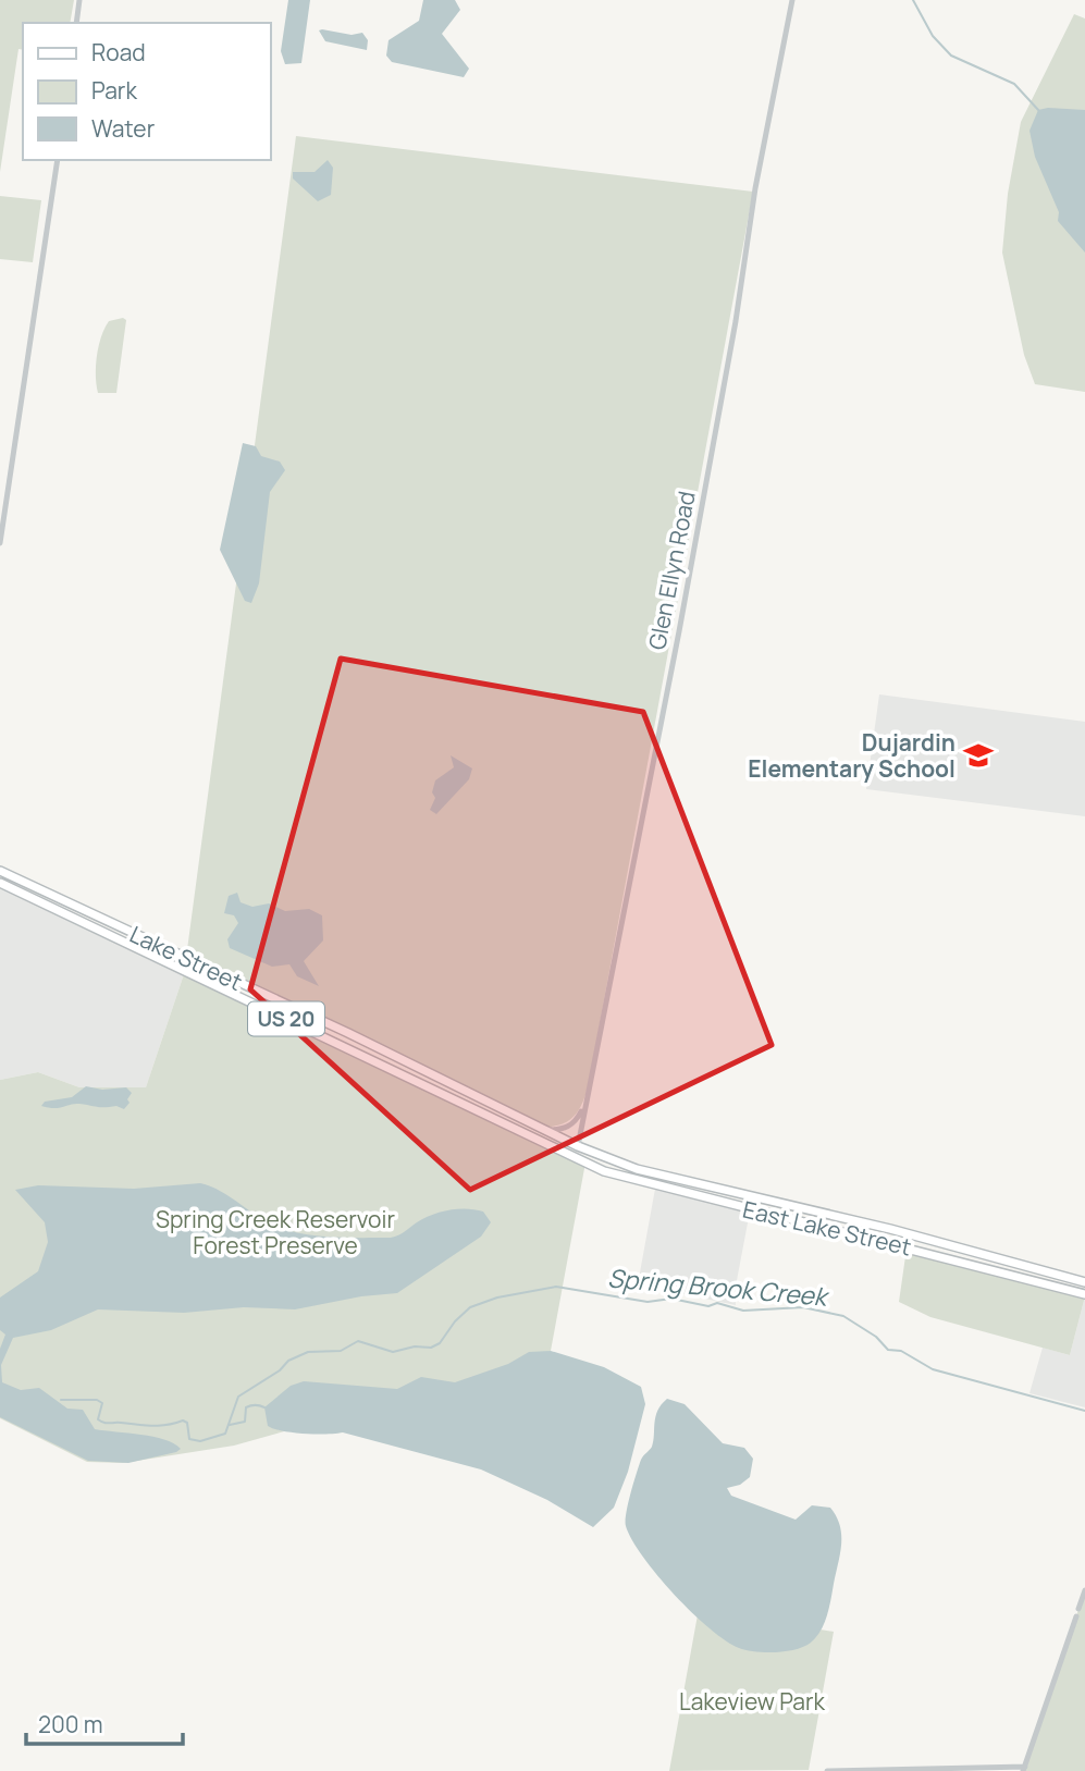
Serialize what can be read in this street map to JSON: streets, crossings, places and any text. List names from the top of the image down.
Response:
{
  "streets": {
    "main road": ["Lake Street", "US 20", "East Lake Street"],
    "street": ["Glen Ellyn Road"]
  },
  "crossings": [
    ["Glen Ellyn Road", "Lake Street"],
    ["Glen Ellyn Road", "East Lake Street"],
    ["Lake Street", "East Lake Street"]
  ],
  "water": ["Spring Brook Creek"],
  "parks": ["Spring Creek Reservoir Forest Preserve", "Lakeview Park"],
  "places": {
    "school or university": ["Dujardin Elementary School"]
  },
  "legend": ["Road", "Park", "Water"],
  "scale_bar": "200 m"
}
